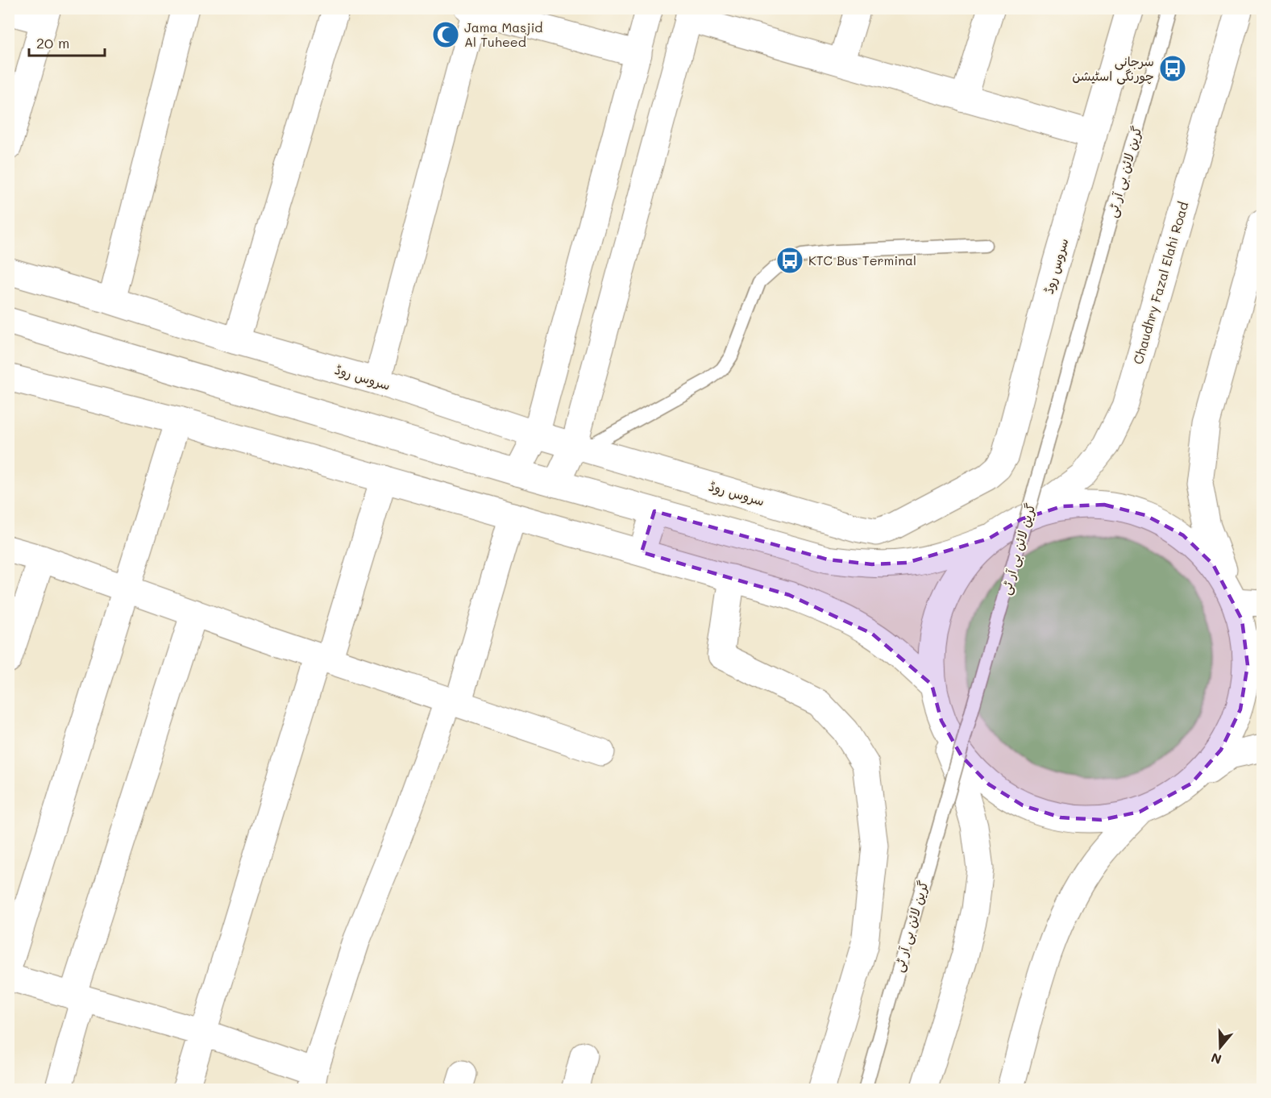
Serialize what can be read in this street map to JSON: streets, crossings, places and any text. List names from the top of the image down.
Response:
{
  "streets": {
    "street": ["سروس روڈ", "Chaudhry Fazal Elahi Road"],
    "lane": ["گرین لائن بی آر ٹی"]
  },
  "places": {
    "mosque": ["Jama Masjid Al Tuheed"],
    "bus stop": ["سرجانی چورنگی اسٹیشن", "KTC Bus Terminal"]
  },
  "scale_bar": "20 m",
  "north": "bottom"
}
